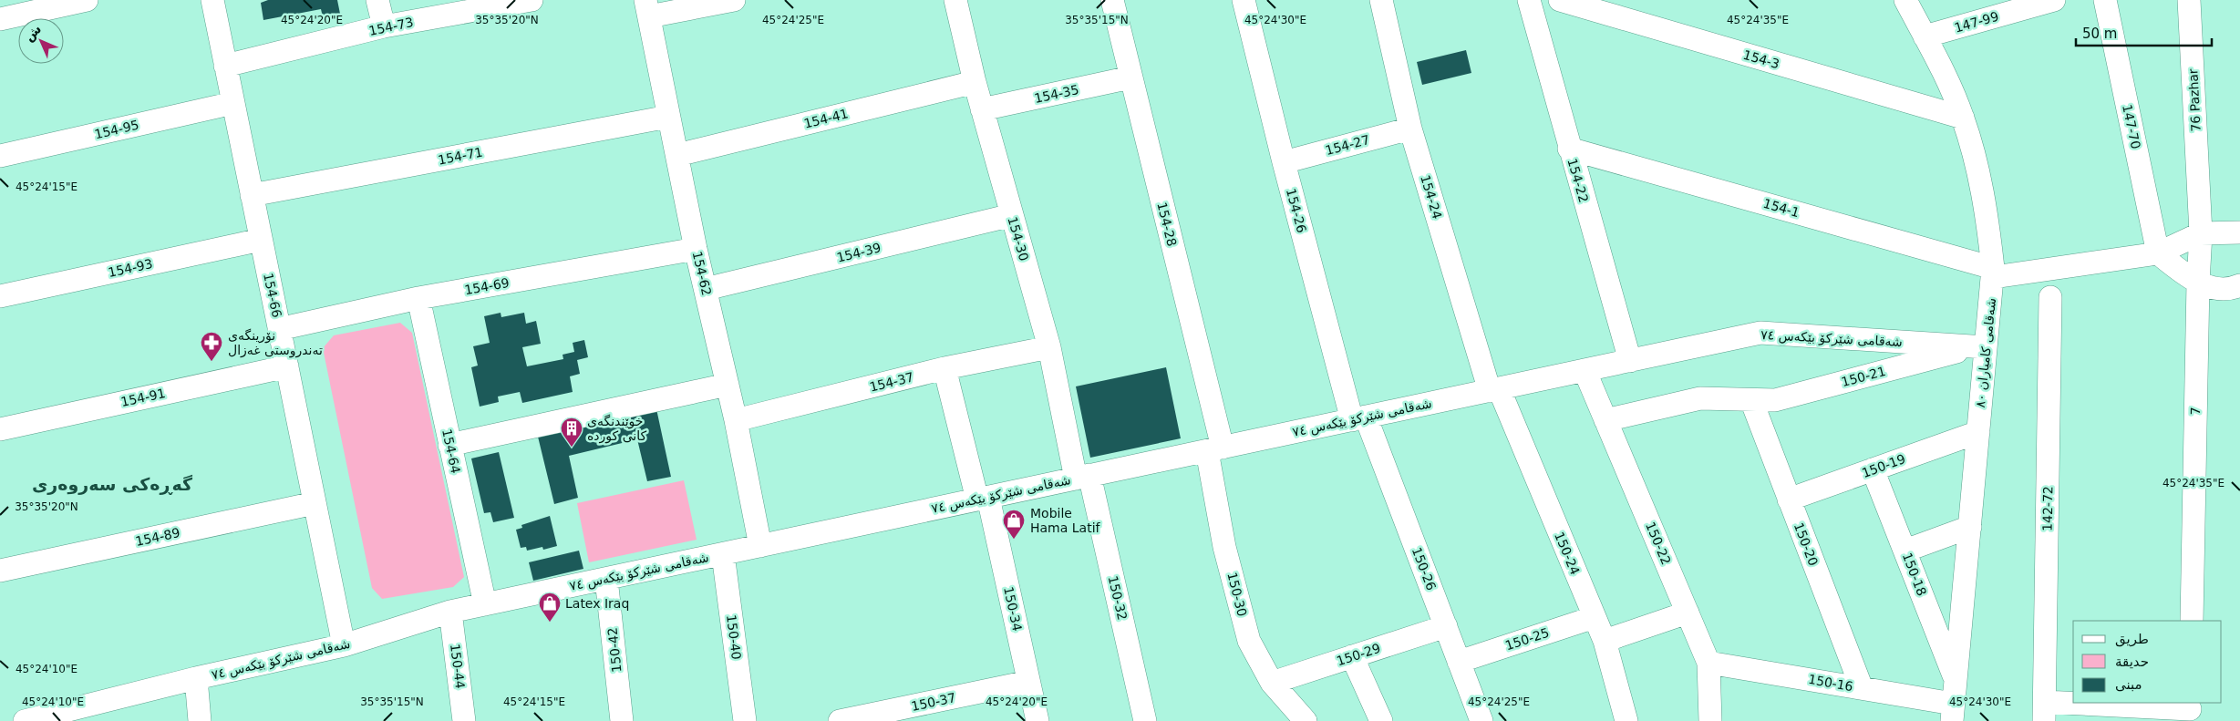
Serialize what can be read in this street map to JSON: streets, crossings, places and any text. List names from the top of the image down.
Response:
{
  "streets": {
    "street": [
      "147-99",
      "154-73",
      "154-3",
      "154-35",
      "76 Pazhar",
      "154-41",
      "147-70",
      "154-95",
      "154-27",
      "154-71",
      "154-22",
      "154-24",
      "154-1",
      "154-26",
      "154-28",
      "154-30",
      "154-39",
      "154-93",
      "154-62",
      "154-69",
      "154-66",
      "شەقامی شێرکۆ بێکەس ٧٤",
      "شەقامی کامیاران ٨٠",
      "150-21",
      "154-37",
      "154-91",
      "7",
      "154-64",
      "150-19",
      "142-72",
      "154-89",
      "150-22",
      "150-20",
      "150-24",
      "150-26",
      "150-18",
      "150-30",
      "150-32",
      "150-34",
      "150-40",
      "150-25",
      "150-42",
      "150-29",
      "150-44",
      "150-16",
      "150-37"
    ]
  },
  "crossings": [
    ["147-99", "شەقامی کامیاران ٨٠"],
    ["154-73", "154-66"],
    ["154-3", "شەقامی کامیاران ٨٠"],
    ["154-35", "154-28"],
    ["154-35", "154-30"],
    ["76 Pazhar", "7"],
    ["154-41", "154-30"],
    ["154-41", "154-62"],
    ["154-95", "154-66"],
    ["154-27", "154-24"],
    ["154-27", "154-26"],
    ["154-71", "154-62"],
    ["154-71", "154-66"],
    ["154-22", "154-1"],
    ["154-22", "شەقامی شێرکۆ بێکەس ٧٤"],
    ["154-24", "شەقامی شێرکۆ بێکەس ٧٤"],
    ["154-24", "150-24"],
    ["154-1", "شەقامی کامیاران ٨٠"],
    ["154-26", "شەقامی شێرکۆ بێکەس ٧٤"],
    ["154-26", "150-26"],
    ["154-28", "شەقامی شێرکۆ بێکەس ٧٤"],
    ["154-28", "150-30"],
    ["154-30", "154-39"],
    ["154-30", "شەقامی شێرکۆ بێکەس ٧٤"],
    ["154-30", "154-37"],
    ["154-30", "150-32"],
    ["154-39", "154-62"],
    ["154-93", "154-66"],
    ["154-62", "154-69"],
    ["154-62", "شەقامی شێرکۆ بێکەس ٧٤"],
    ["154-62", "154-37"],
    ["154-69", "154-66"],
    ["154-69", "154-64"],
    ["154-66", "شەقامی شێرکۆ بێکەس ٧٤"],
    ["154-66", "154-91"],
    ["154-66", "154-89"],
    ["شەقامی شێرکۆ بێکەس ٧٤", "شەقامی کامیاران ٨٠"],
    ["شەقامی شێرکۆ بێکەس ٧٤", "150-21"],
    ["شەقامی شێرکۆ بێکەس ٧٤", "154-64"],
    ["شەقامی شێرکۆ بێکەس ٧٤", "150-22"],
    ["شەقامی شێرکۆ بێکەس ٧٤", "150-24"],
    ["شەقامی شێرکۆ بێکەس ٧٤", "150-26"],
    ["شەقامی شێرکۆ بێکەس ٧٤", "150-30"],
    ["شەقامی شێرکۆ بێکەس ٧٤", "150-32"],
    ["شەقامی شێرکۆ بێکەس ٧٤", "150-34"],
    ["شەقامی شێرکۆ بێکەس ٧٤", "150-40"],
    ["شەقامی شێرکۆ بێکەس ٧٤", "150-42"],
    ["شەقامی شێرکۆ بێکەس ٧٤", "150-44"],
    ["شەقامی کامیاران ٨٠", "150-21"],
    ["شەقامی کامیاران ٨٠", "150-19"],
    ["شەقامی کامیاران ٨٠", "150-18"],
    ["شەقامی کامیاران ٨٠", "150-16"],
    ["150-21", "150-22"],
    ["150-21", "150-20"],
    ["154-37", "150-34"],
    ["150-19", "150-20"],
    ["150-19", "150-18"],
    ["150-22", "150-16"],
    ["150-20", "150-16"],
    ["150-24", "150-25"],
    ["150-26", "150-25"],
    ["150-26", "150-29"],
    ["150-30", "150-29"],
    ["150-34", "150-37"]
  ],
  "districts": ["گەڕەکی سەروەری"],
  "places": {
    "pharmacy": ["نۆرینگەی تەندروستی غەزال"],
    "building": ["خوێندنگەی کانی کوردە"],
    "shop": ["Mobile Hama Latif", "Latex Iraq"]
  },
  "legend": ["طريق", "حديقة", "مبنى"],
  "scale_bar": "50 m",
  "north": "top left",
  "coordinates": [
    "45°24'35\"E",
    "45°24'20\"E",
    "35°35'20\"N",
    "45°24'25\"E",
    "35°35'15\"N",
    "45°24'30\"E",
    "45°24'15\"E",
    "45°24'10\"E"
  ]
}
